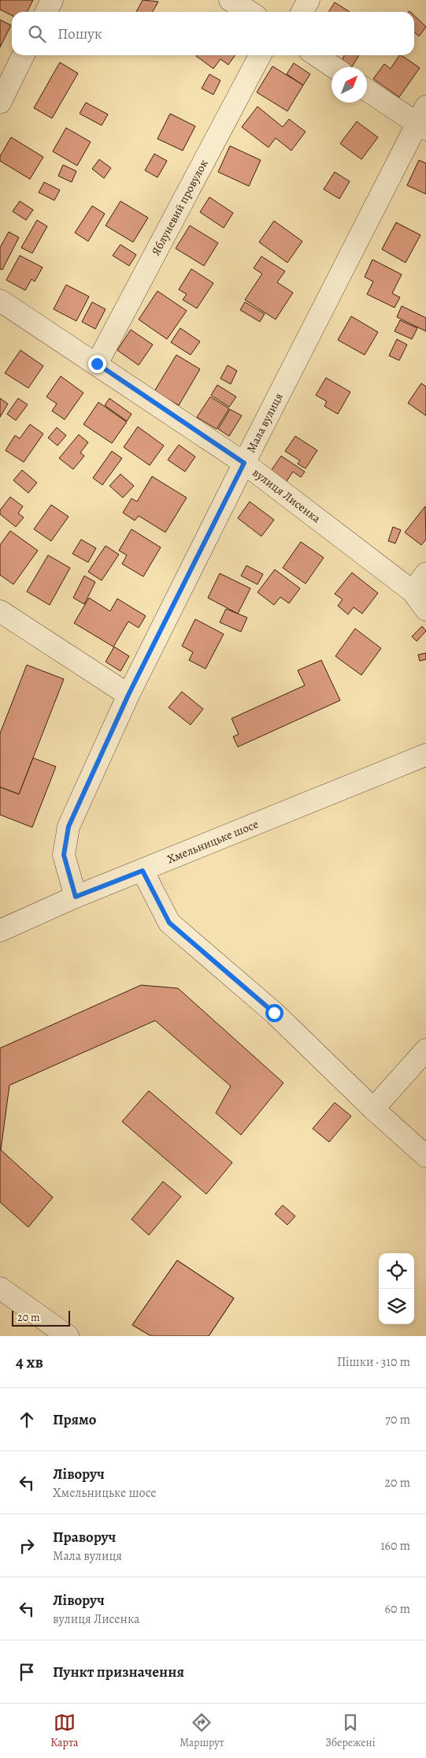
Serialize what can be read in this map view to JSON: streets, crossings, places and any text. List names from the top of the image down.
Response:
{
  "streets": {
    "street": [
      "Яблуневий провулок",
      "Мала вулиця",
      "вулиця Лисенка",
      "Хмельницьке шосе"
    ]
  },
  "crossings": [
    ["Яблуневий провулок", "вулиця Лисенка"],
    ["Мала вулиця", "вулиця Лисенка"],
    ["Мала вулиця", "Хмельницьке шосе"]
  ],
  "scale_bar": "20 m",
  "north": "top right",
  "page": {
    "search": "Пошук",
    "scale": "20 m",
    "heading": ["4 хв", "Пішки · 310 m"],
    "list": [
      ["Прямо", "70 m"],
      ["Ліворуч", "Хмельницьке шосе", "20 m"],
      ["Праворуч", "Мала вулиця", "160 m"],
      ["Ліворуч", "вулиця Лисенка", "60 m"],
      "Пункт призначення"
    ],
    "nav": ["Карта", "Маршрут", "Збережені"]
  }
}
